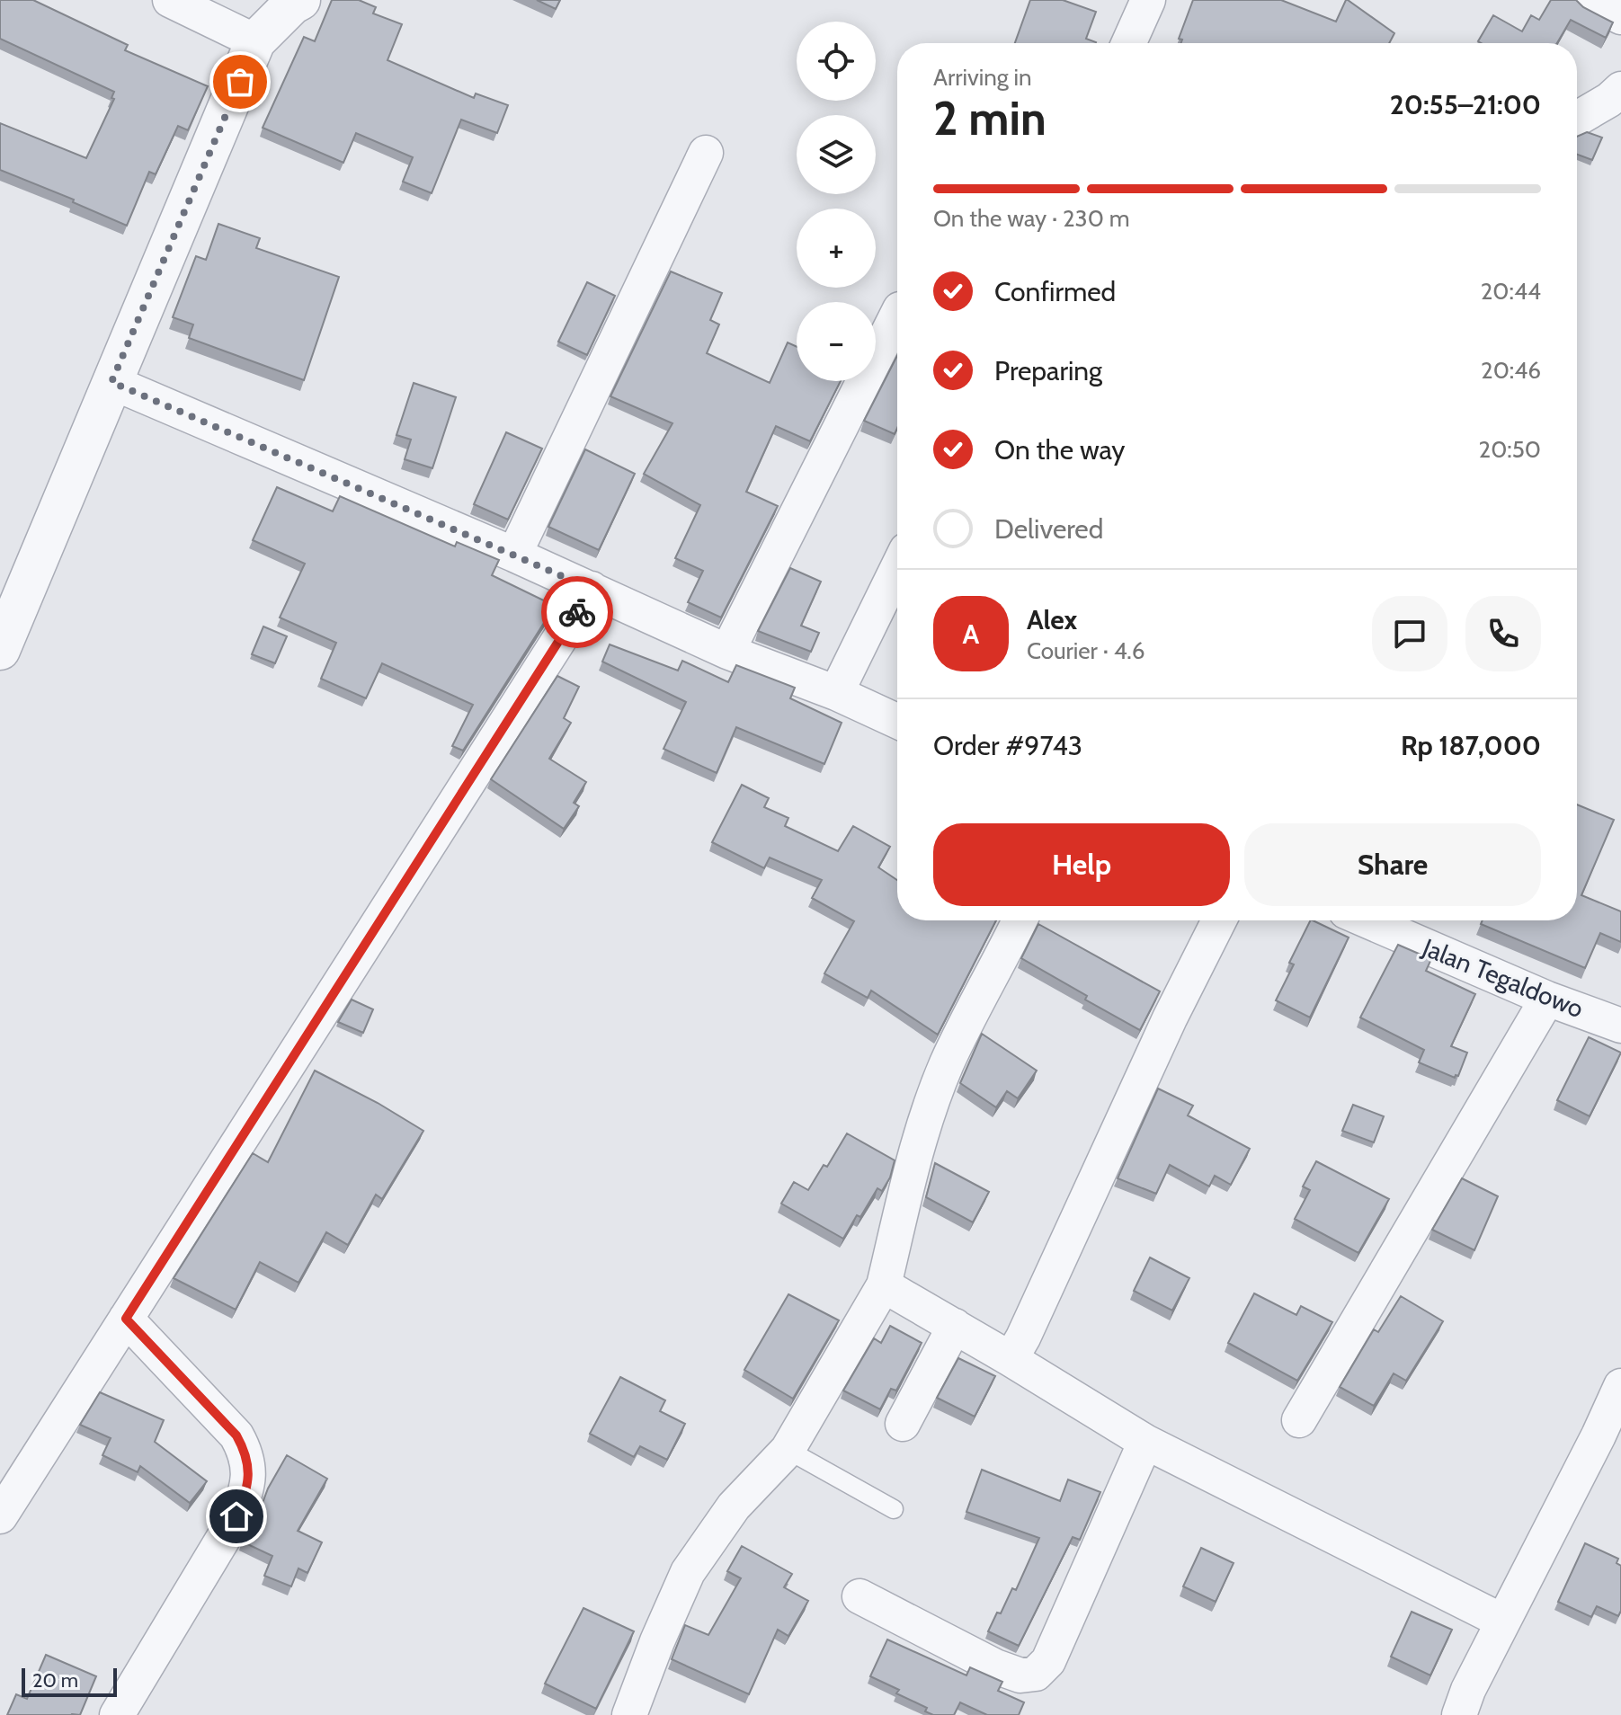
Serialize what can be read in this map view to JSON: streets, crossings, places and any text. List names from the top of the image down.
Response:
{
  "streets": {
    "street": ["Jalan Tegaldowo"]
  },
  "scale_bar": "20 m",
  "page": {
    "map_buttons": ["+", "−"],
    "heading": ["2 min", "Arriving in", "20:55–21:00"],
    "panel": [
      "Alex",
      "Courier · 4.6",
      "Order #9743",
      "Rp 187,000"
    ],
    "bar": "On the way · 230 m",
    "list": [
      ["Confirmed", "20:44"],
      ["Preparing", "20:46"],
      ["On the way", "20:50"],
      "Delivered"
    ],
    "round": "A",
    "buttons": ["Help", "Share"],
    "scale": "20 m"
  }
}
